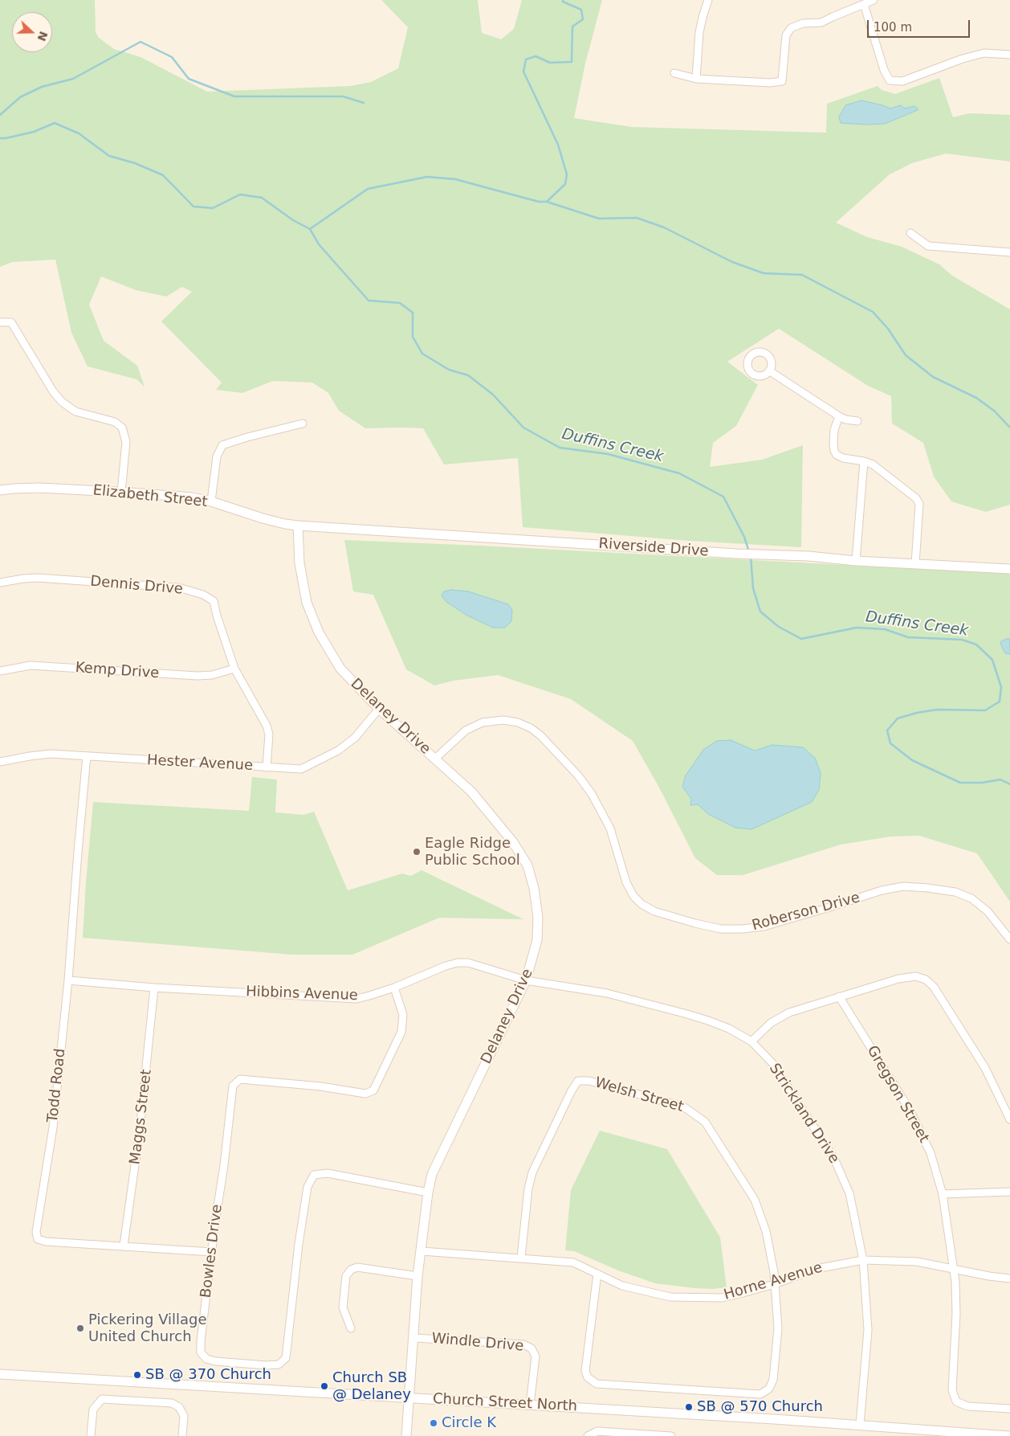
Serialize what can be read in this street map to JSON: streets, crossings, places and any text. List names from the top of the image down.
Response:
{
  "streets": {
    "street": [
      "Elizabeth Street",
      "Riverside Drive",
      "Dennis Drive",
      "Kemp Drive",
      "Delaney Drive",
      "Hester Avenue",
      "Roberson Drive",
      "Hibbins Avenue",
      "Todd Road",
      "Gregson Street",
      "Welsh Street",
      "Strickland Drive",
      "Maggs Street",
      "Bowles Drive",
      "Horne Avenue",
      "Windle Drive",
      "Church Street North"
    ]
  },
  "crossings": [
    ["Elizabeth Street", "Riverside Drive"],
    ["Elizabeth Street", "Delaney Drive"],
    ["Riverside Drive", "Delaney Drive"],
    ["Dennis Drive", "Kemp Drive"],
    ["Dennis Drive", "Hester Avenue"],
    ["Delaney Drive", "Hester Avenue"],
    ["Delaney Drive", "Roberson Drive"],
    ["Delaney Drive", "Hibbins Avenue"],
    ["Delaney Drive", "Strickland Drive"],
    ["Delaney Drive", "Bowles Drive"],
    ["Delaney Drive", "Horne Avenue"],
    ["Delaney Drive", "Windle Drive"],
    ["Delaney Drive", "Church Street North"],
    ["Hester Avenue", "Todd Road"],
    ["Hibbins Avenue", "Todd Road"],
    ["Hibbins Avenue", "Strickland Drive"],
    ["Hibbins Avenue", "Maggs Street"],
    ["Hibbins Avenue", "Bowles Drive"],
    ["Todd Road", "Maggs Street"],
    ["Todd Road", "Bowles Drive"],
    ["Gregson Street", "Horne Avenue"],
    ["Welsh Street", "Horne Avenue"],
    ["Strickland Drive", "Horne Avenue"],
    ["Strickland Drive", "Church Street North"],
    ["Windle Drive", "Church Street North"]
  ],
  "water": ["Duffins Creek"],
  "places": [
    "Eagle Ridge Public School",
    "Pickering Village United Church",
    "SB @ 370 Church",
    "Church SB @ Delaney",
    "SB @ 570 Church",
    "Circle K"
  ],
  "scale_bar": "100 m",
  "north": "right"
}
